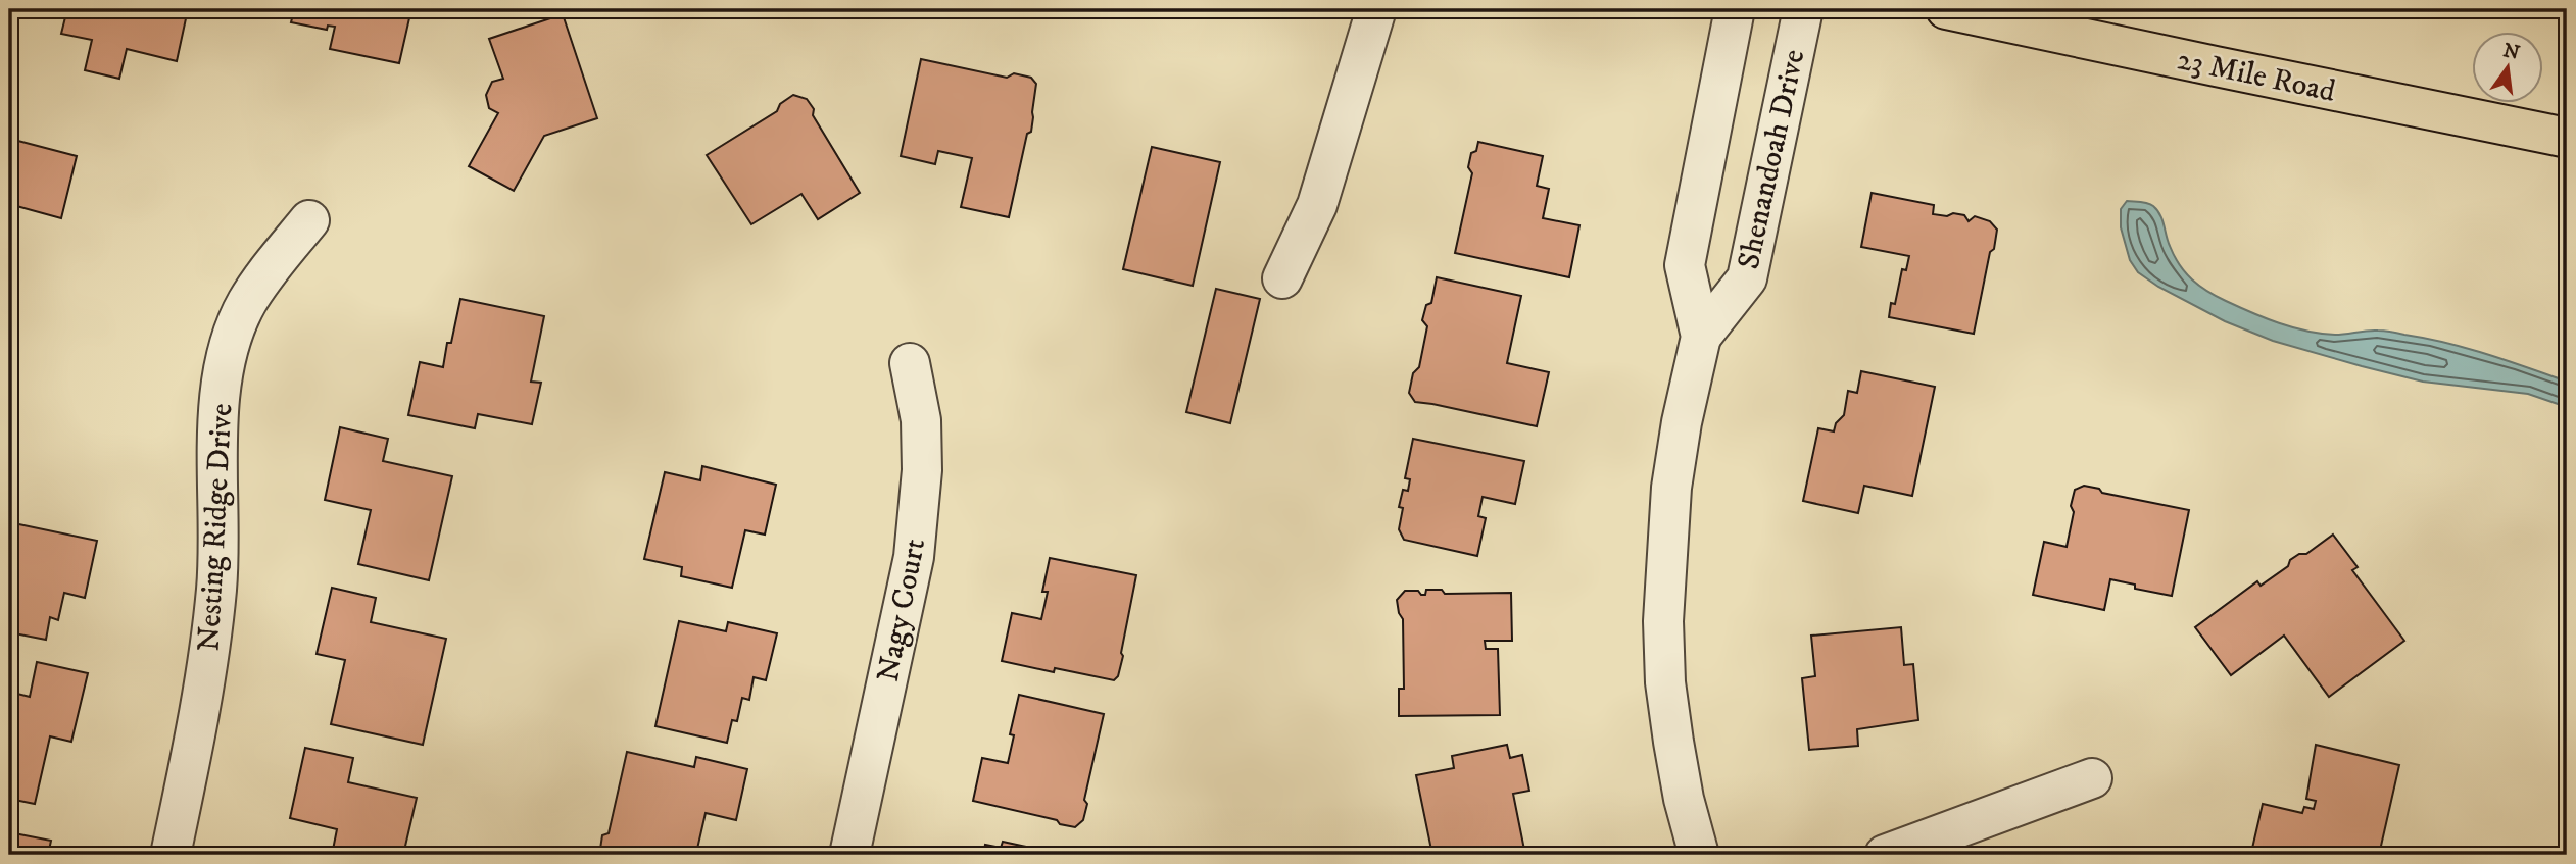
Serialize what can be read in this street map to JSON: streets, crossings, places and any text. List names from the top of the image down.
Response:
{
  "streets": {
    "main road": ["23 Mile Road"],
    "street": ["Shenandoah Drive", "Nesting Ridge Drive", "Nagy Court"]
  },
  "north": "top"
}
